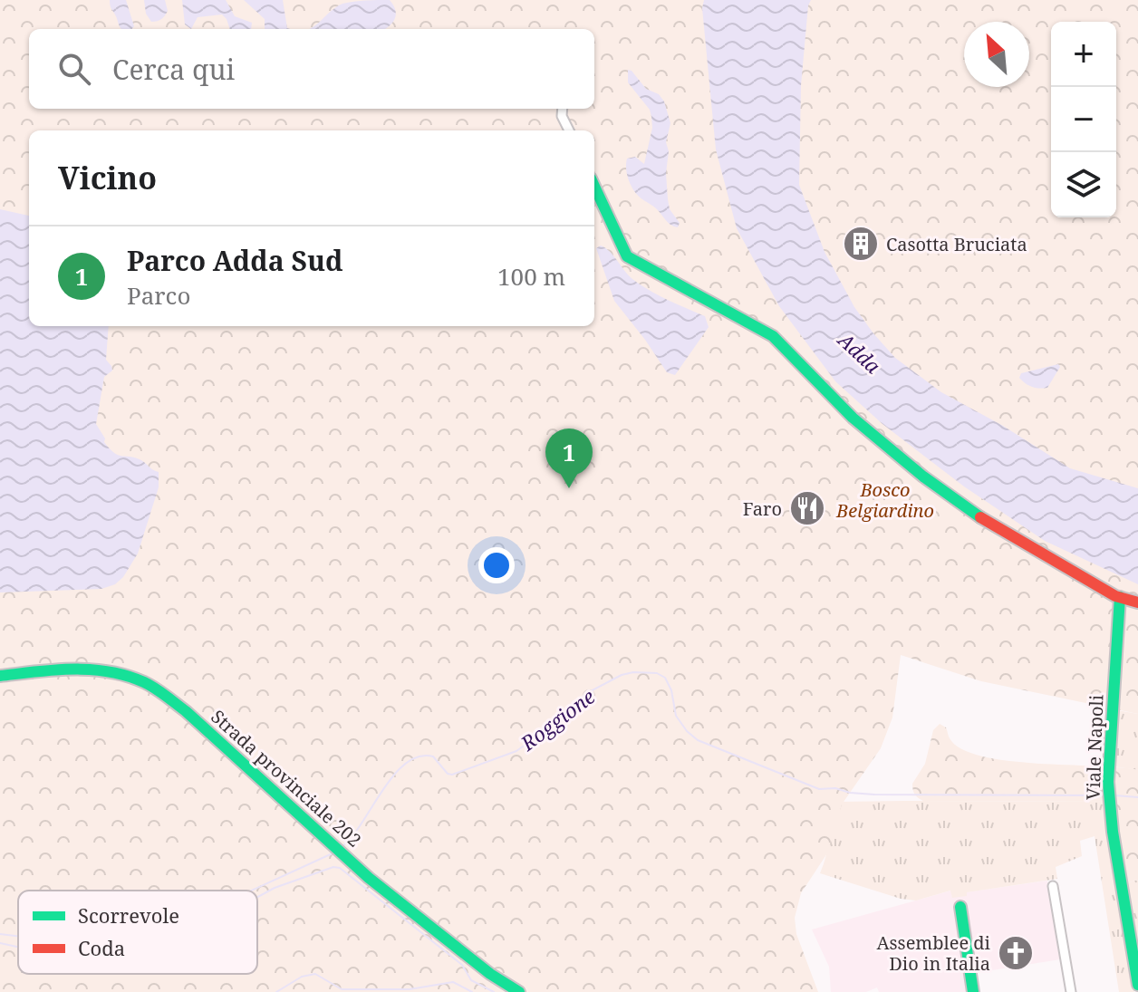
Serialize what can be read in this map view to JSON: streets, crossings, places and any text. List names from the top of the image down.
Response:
{
  "streets": {
    "street": ["Viale Napoli", "Strada provinciale 202"]
  },
  "water": ["Adda", "Roggione"],
  "parks": ["Bosco Belgiardino"],
  "places": {
    "building": ["Casotta Bruciata"],
    "restaurant": ["Faro"],
    "church": ["Assemblee di Dio in Italia"]
  },
  "legend": ["Scorrevole", "Coda"],
  "north": "top left",
  "page": {
    "map_buttons": ["+", "−"],
    "search": "Cerca qui",
    "heading": "Vicino",
    "list": [
      {
        "mark": "1",
        "name": "Parco Adda Sud",
        "note": "Parco",
        "value": "100 m"
      }
    ],
    "pins": "1"
  }
}
